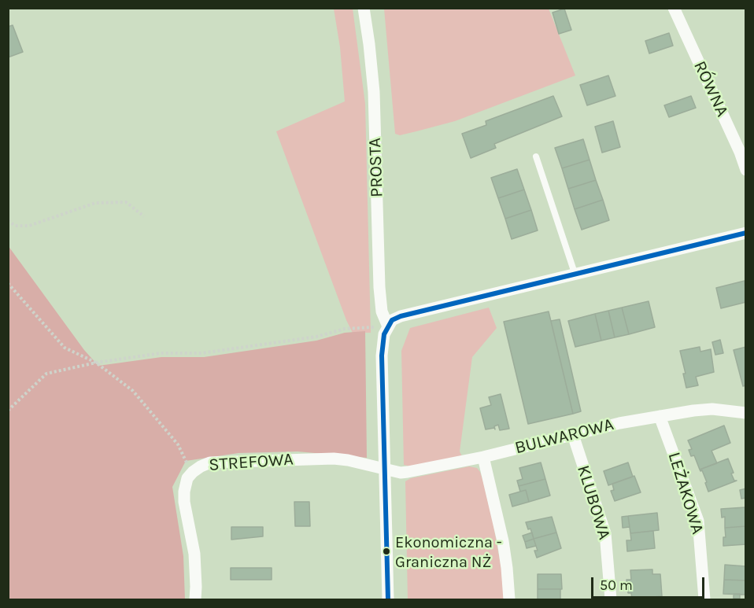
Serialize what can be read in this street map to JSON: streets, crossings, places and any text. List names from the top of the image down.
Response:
{
  "streets": {
    "street": [
      "RÓWNA",
      "PROSTA",
      "BULWAROWA",
      "STREFOWA",
      "LEŻAKOWA",
      "KLUBOWA"
    ]
  },
  "crossings": [
    ["BULWAROWA", "STREFOWA"],
    ["BULWAROWA", "LEŻAKOWA"],
    ["BULWAROWA", "KLUBOWA"]
  ],
  "places": ["Ekonomiczna - Graniczna NŻ"],
  "scale_bar": "50 m"
}
